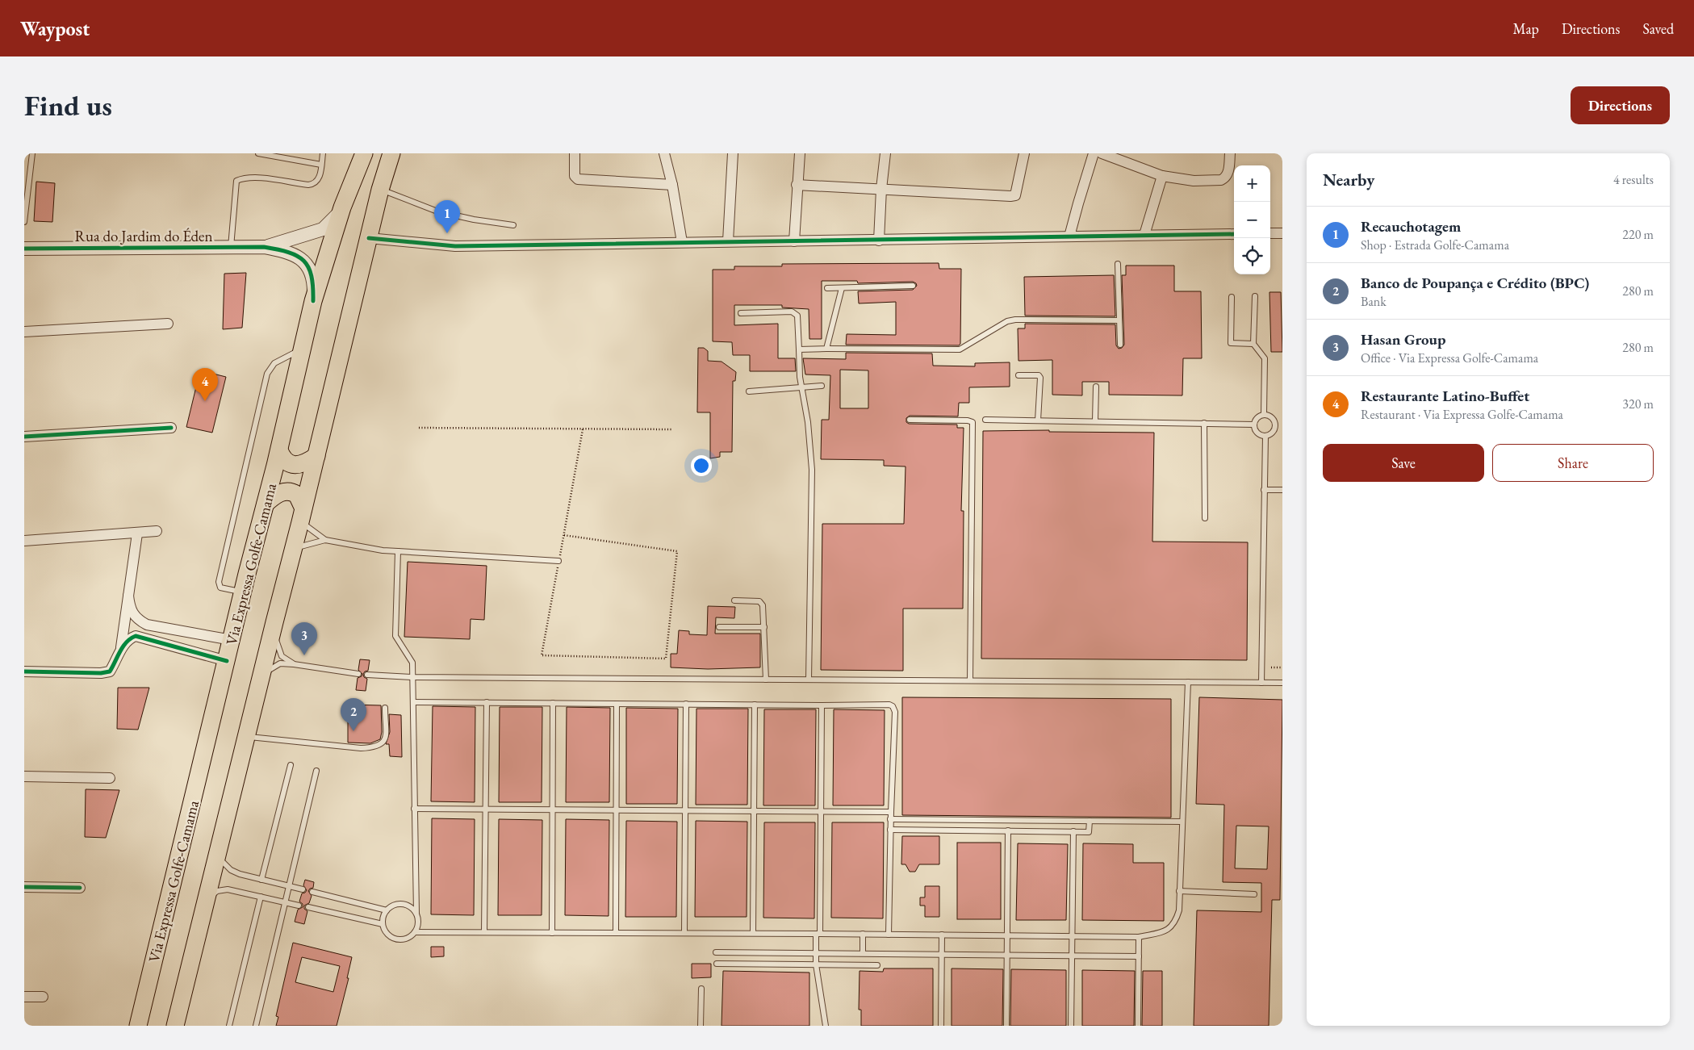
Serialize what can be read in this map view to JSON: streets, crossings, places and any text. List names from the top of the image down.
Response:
{
  "streets": {
    "highway": ["Via Expressa Golfe-Camama"],
    "street": ["Rua do Jardim do Éden"]
  },
  "page": {
    "header": "Waypost",
    "nav": ["Map", "Directions", "Saved"],
    "buttons": [
      "Directions",
      ["Save", "Share"]
    ],
    "title": "Find us",
    "heading": ["Nearby", "4 results"],
    "map_buttons": ["+", "−"],
    "pins": [
      "1",
      "4",
      "3",
      "2"
    ],
    "list": [
      {
        "mark": "1",
        "name": "Recauchotagem",
        "note": "Shop · Estrada Golfe-Camama",
        "value": "220 m"
      },
      {
        "mark": "2",
        "name": "Banco de Poupança e Crédito (BPC)",
        "note": "Bank",
        "value": "280 m"
      },
      {
        "mark": "3",
        "name": "Hasan Group",
        "note": "Office · Via Expressa Golfe-Camama",
        "value": "280 m"
      },
      {
        "mark": "4",
        "name": "Restaurante Latino-Buffet",
        "note": "Restaurant · Via Expressa Golfe-Camama",
        "value": "320 m"
      }
    ]
  }
}
